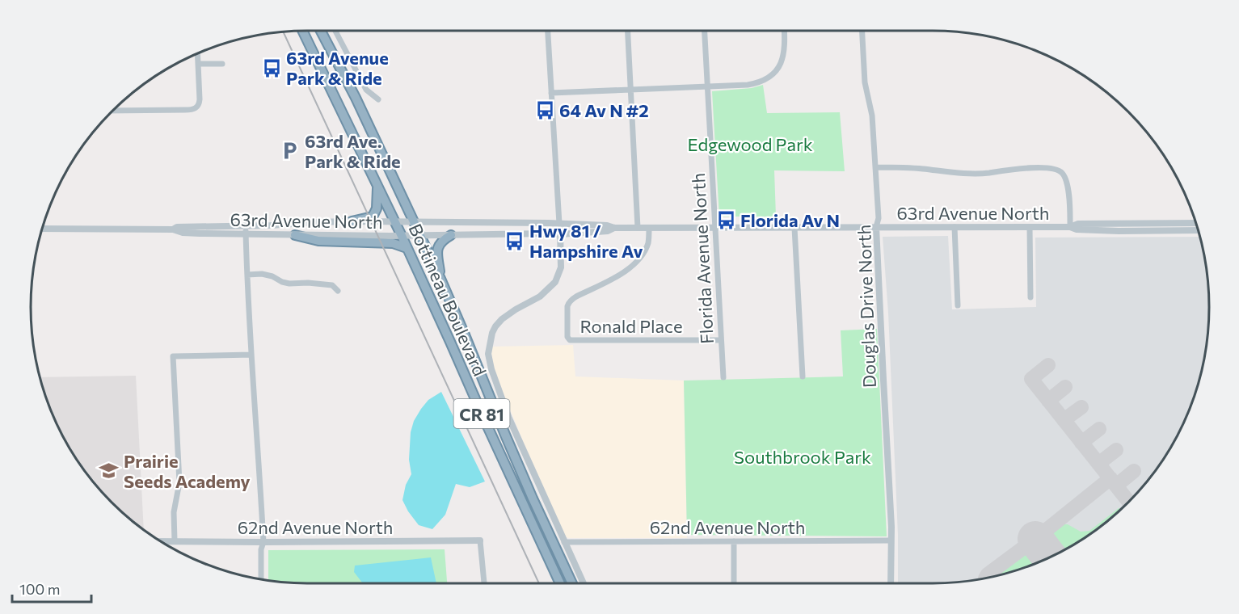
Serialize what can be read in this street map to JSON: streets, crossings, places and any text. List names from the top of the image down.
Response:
{
  "streets": {
    "highway": ["Bottineau Boulevard", "CR 81"],
    "street": [
      "63rd Avenue North",
      "Florida Avenue North",
      "Douglas Drive North",
      "Ronald Place",
      "62nd Avenue North"
    ]
  },
  "crossings": [
    ["63rd Avenue North", "Florida Avenue North"],
    ["63rd Avenue North", "Bottineau Boulevard"],
    ["63rd Avenue North", "Douglas Drive North"],
    ["63rd Avenue North", "Ronald Place"],
    ["Florida Avenue North", "Ronald Place"],
    ["Douglas Drive North", "62nd Avenue North"]
  ],
  "parks": ["Edgewood Park", "Southbrook Park"],
  "places": {
    "bus stop": [
      "63rd Avenue Park & Ride",
      "64 Av N #2",
      "Florida Av N",
      "Hwy 81 / Hampshire Av"
    ],
    "parking": ["63rd Ave. Park & Ride"],
    "school or university": ["Prairie Seeds Academy"]
  },
  "scale_bar": "100 m"
}
